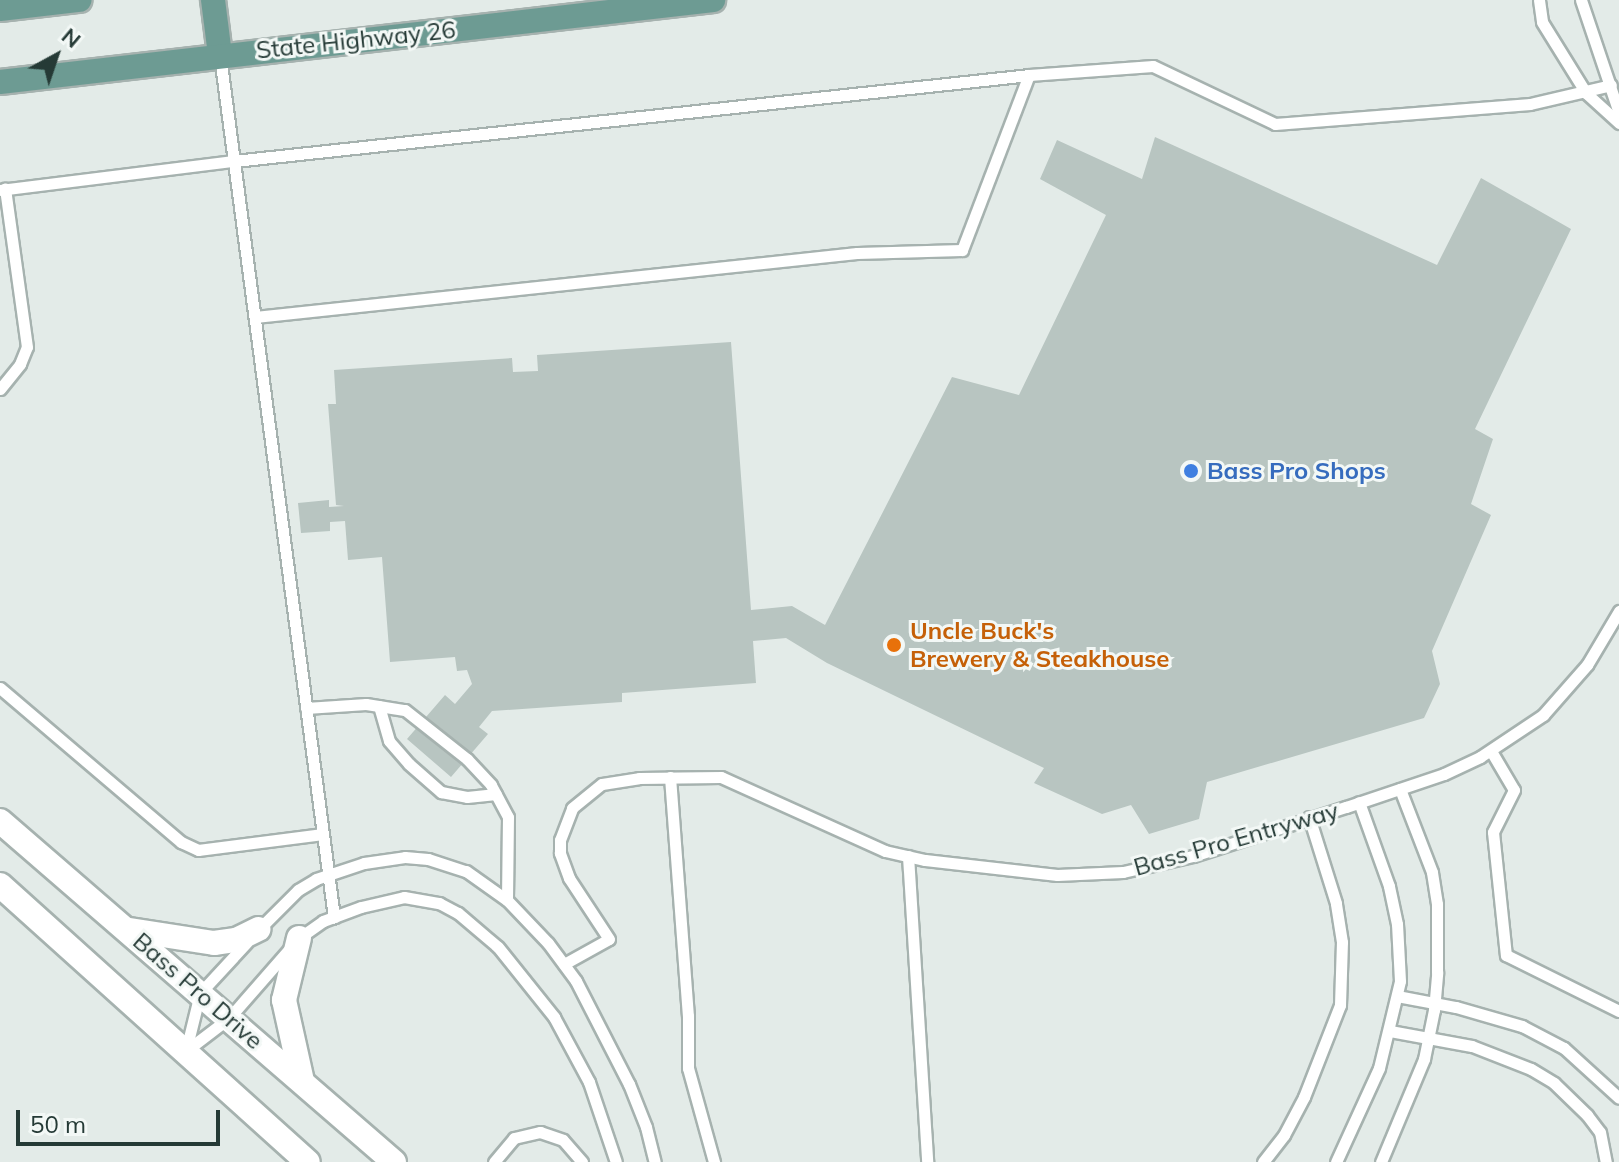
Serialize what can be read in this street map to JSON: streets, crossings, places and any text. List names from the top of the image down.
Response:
{
  "streets": {
    "main road": ["State Highway 26", "Bass Pro Drive"],
    "lane": ["Bass Pro Entryway"]
  },
  "places": ["Bass Pro Shops", "Uncle Buck's Brewery & Steakhouse"],
  "scale_bar": "50 m",
  "north": "top right"
}
